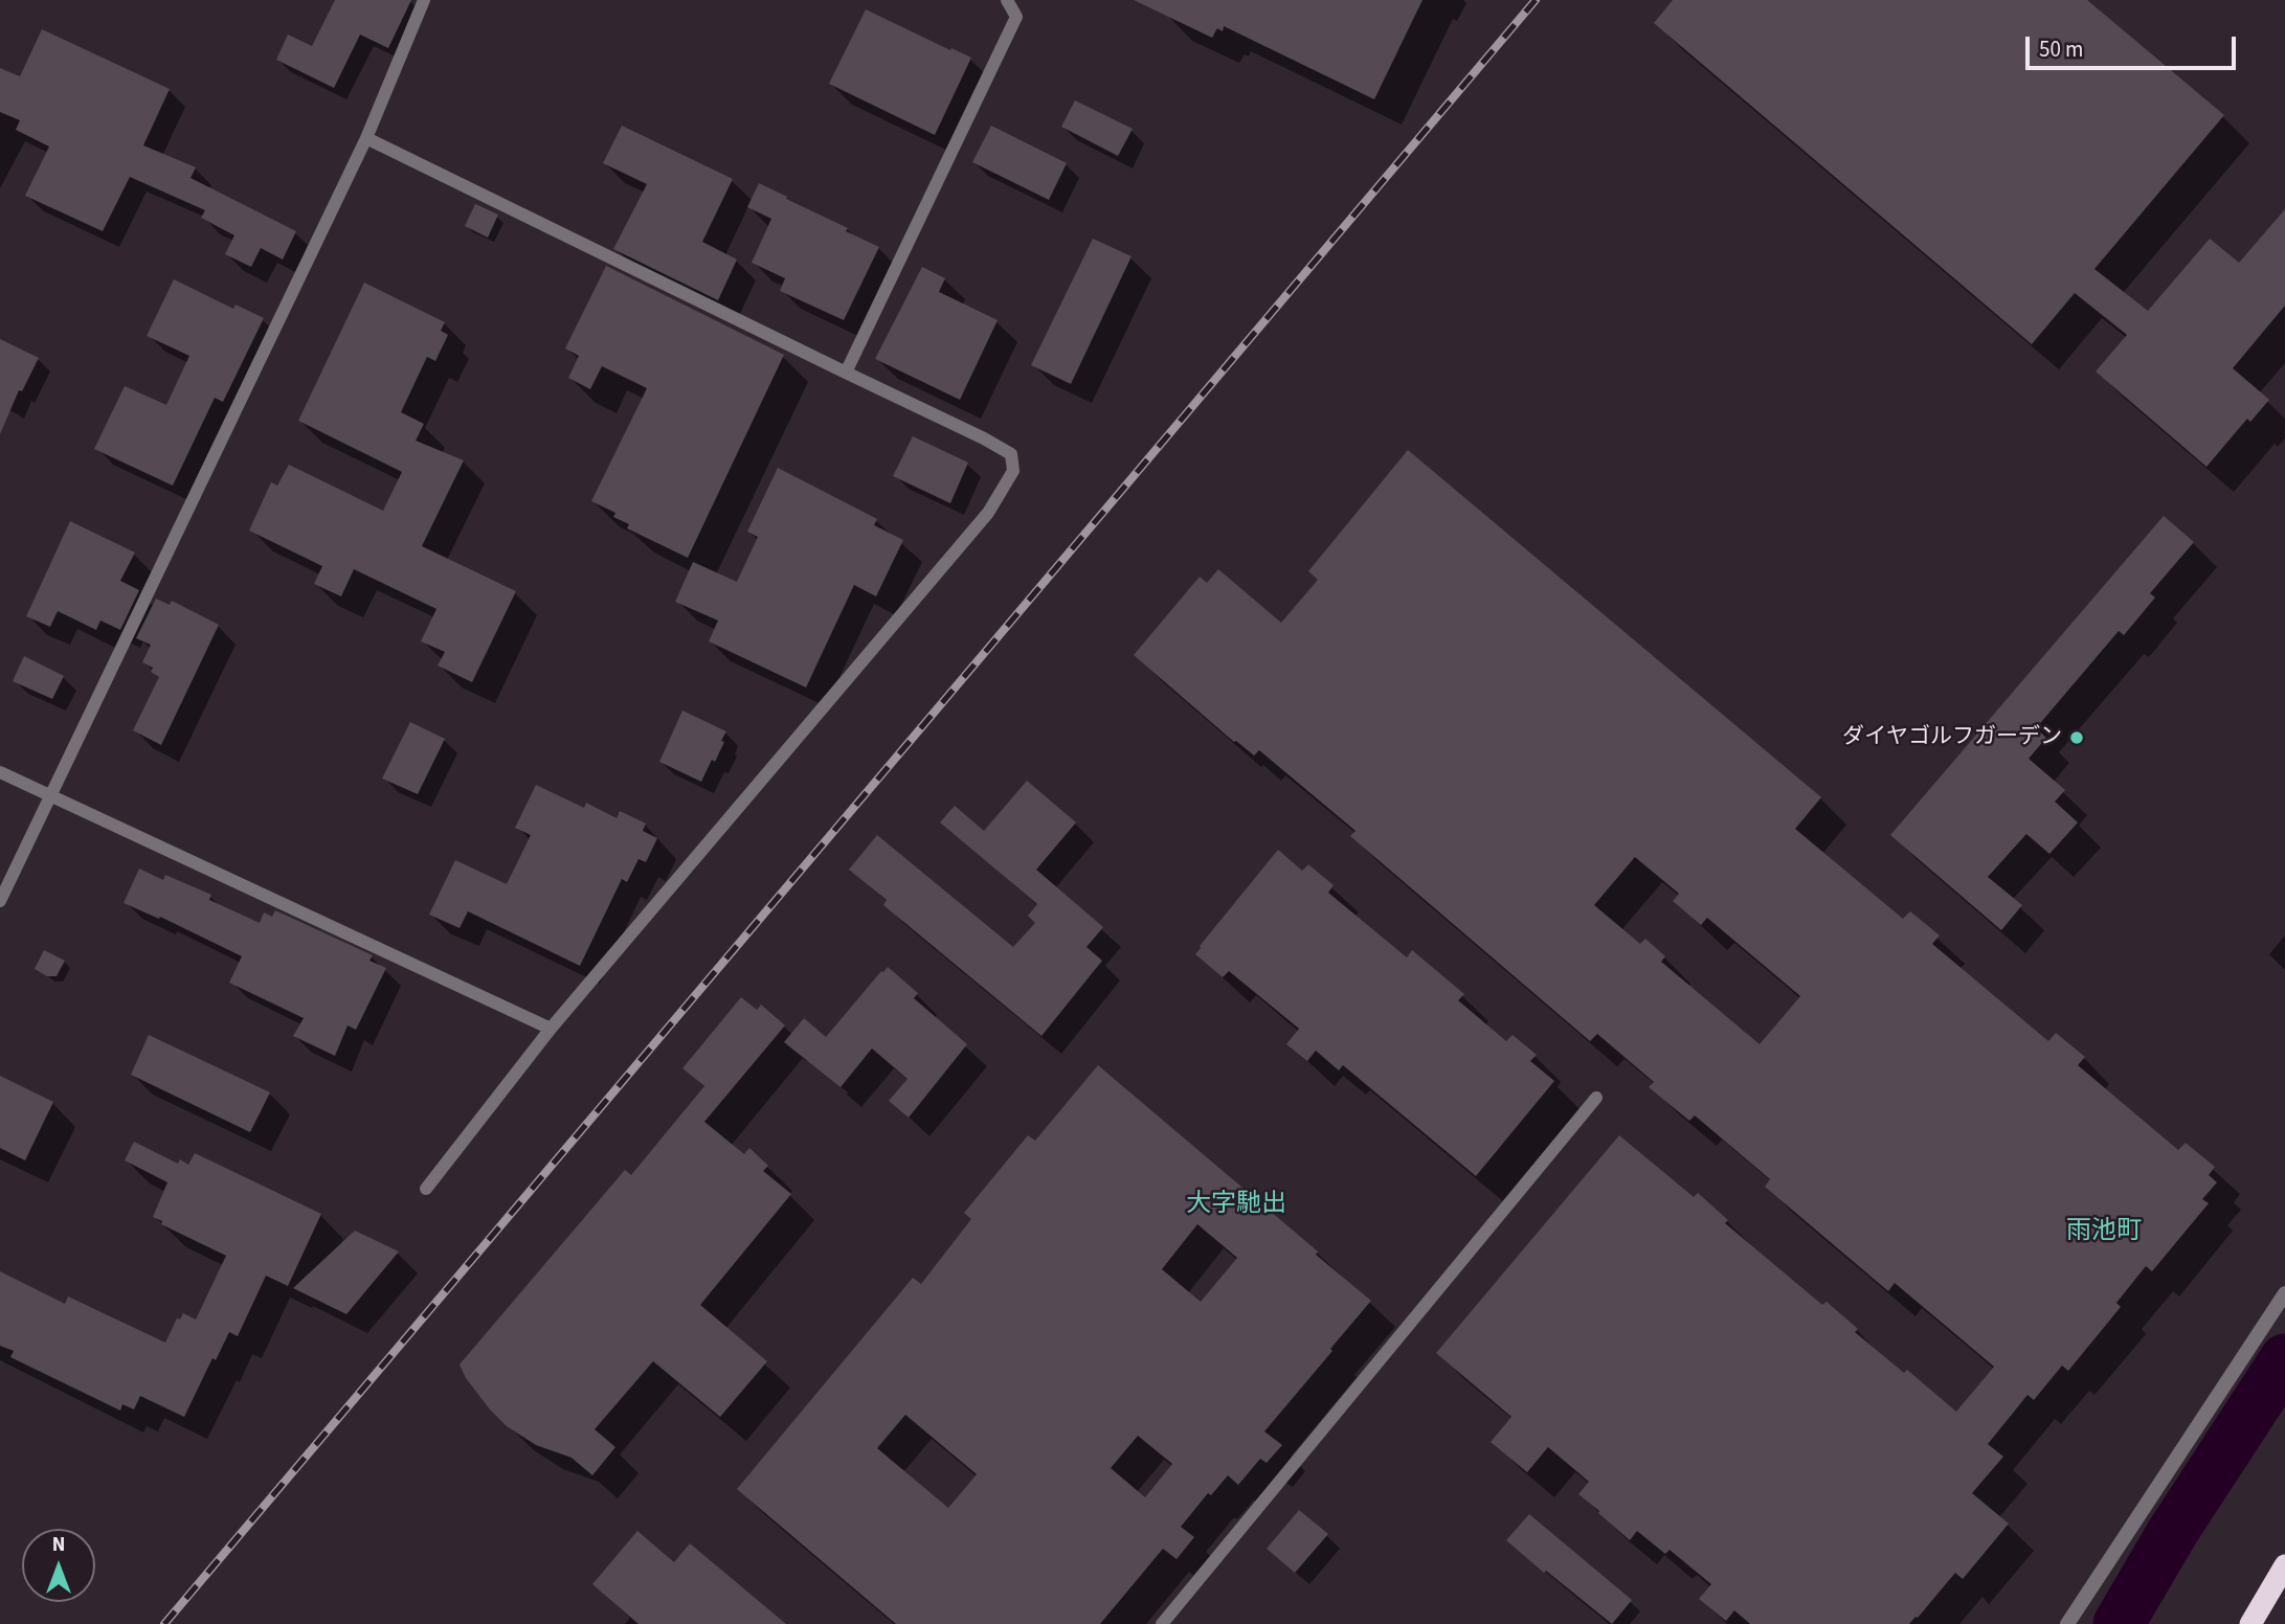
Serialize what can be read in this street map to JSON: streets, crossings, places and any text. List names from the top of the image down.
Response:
{
  "districts": ["大字馳出", "雨池町"],
  "places": ["ダイヤゴルフガーデン"],
  "scale_bar": "50 m",
  "north": "top"
}
